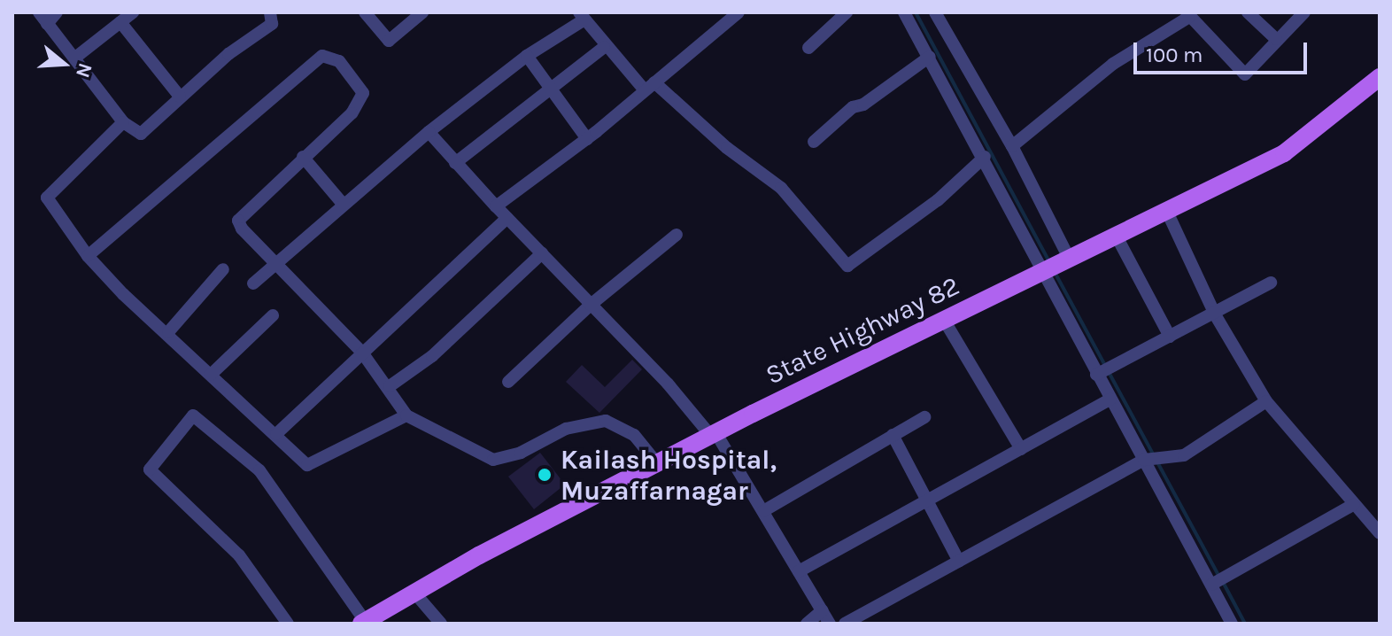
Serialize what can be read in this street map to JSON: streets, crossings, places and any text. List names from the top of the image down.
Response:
{
  "streets": {
    "main road": ["State Highway 82"]
  },
  "places": ["Kailash Hospital, Muzaffarnagar"],
  "scale_bar": "100 m",
  "north": "right"
}
